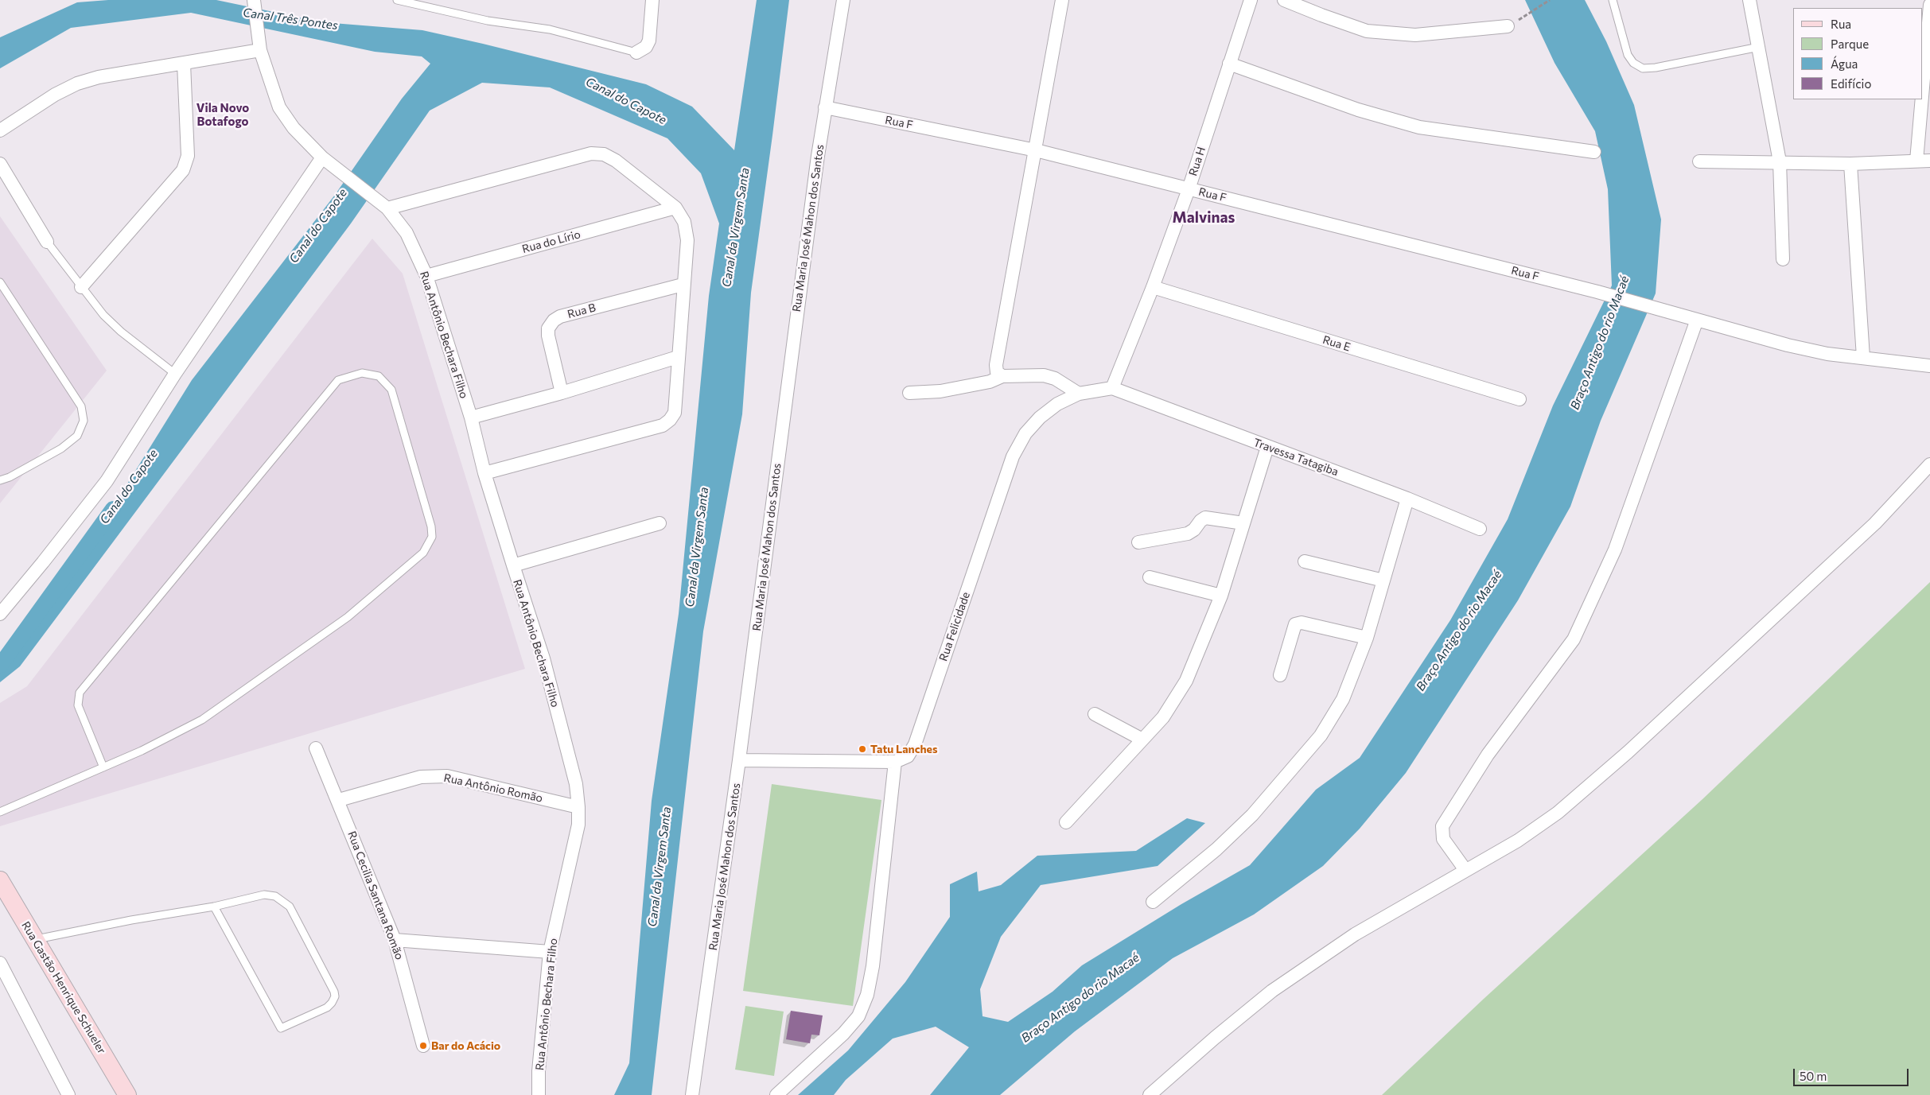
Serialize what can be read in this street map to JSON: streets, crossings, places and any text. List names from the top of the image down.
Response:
{
  "streets": {
    "main road": ["Rua Gastão Henrique Schueler"],
    "street": [
      "Rua F",
      "Rua H",
      "Rua Maria José Mahon dos Santos",
      "Rua do Lírio",
      "Rua B",
      "Rua Antônio Bechara Filho",
      "Rua E",
      "Travessa Tatagiba",
      "Rua Felicidade",
      "Rua Antônio Romão",
      "Rua Cecilia Santana Romão"
    ]
  },
  "crossings": [
    ["Rua F", "Rua H"],
    ["Rua F", "Rua Maria José Mahon dos Santos"],
    ["Rua H", "Rua E"],
    ["Rua H", "Travessa Tatagiba"],
    ["Rua H", "Rua Felicidade"],
    ["Rua do Lírio", "Rua Antônio Bechara Filho"],
    ["Rua Antônio Bechara Filho", "Rua Antônio Romão"],
    ["Travessa Tatagiba", "Rua Felicidade"],
    ["Rua Antônio Romão", "Rua Cecilia Santana Romão"]
  ],
  "districts": ["Vila Novo Botafogo", "Malvinas"],
  "water": [
    "Canal Três Pontes",
    "Canal do Capote",
    "Canal da Virgem Santa",
    "Braço Antigo do rio Macaé"
  ],
  "places": ["Tatu Lanches", "Bar do Acácio"],
  "legend": [
    "Rua",
    "Parque",
    "Água",
    "Edifício"
  ],
  "scale_bar": "50 m"
}
